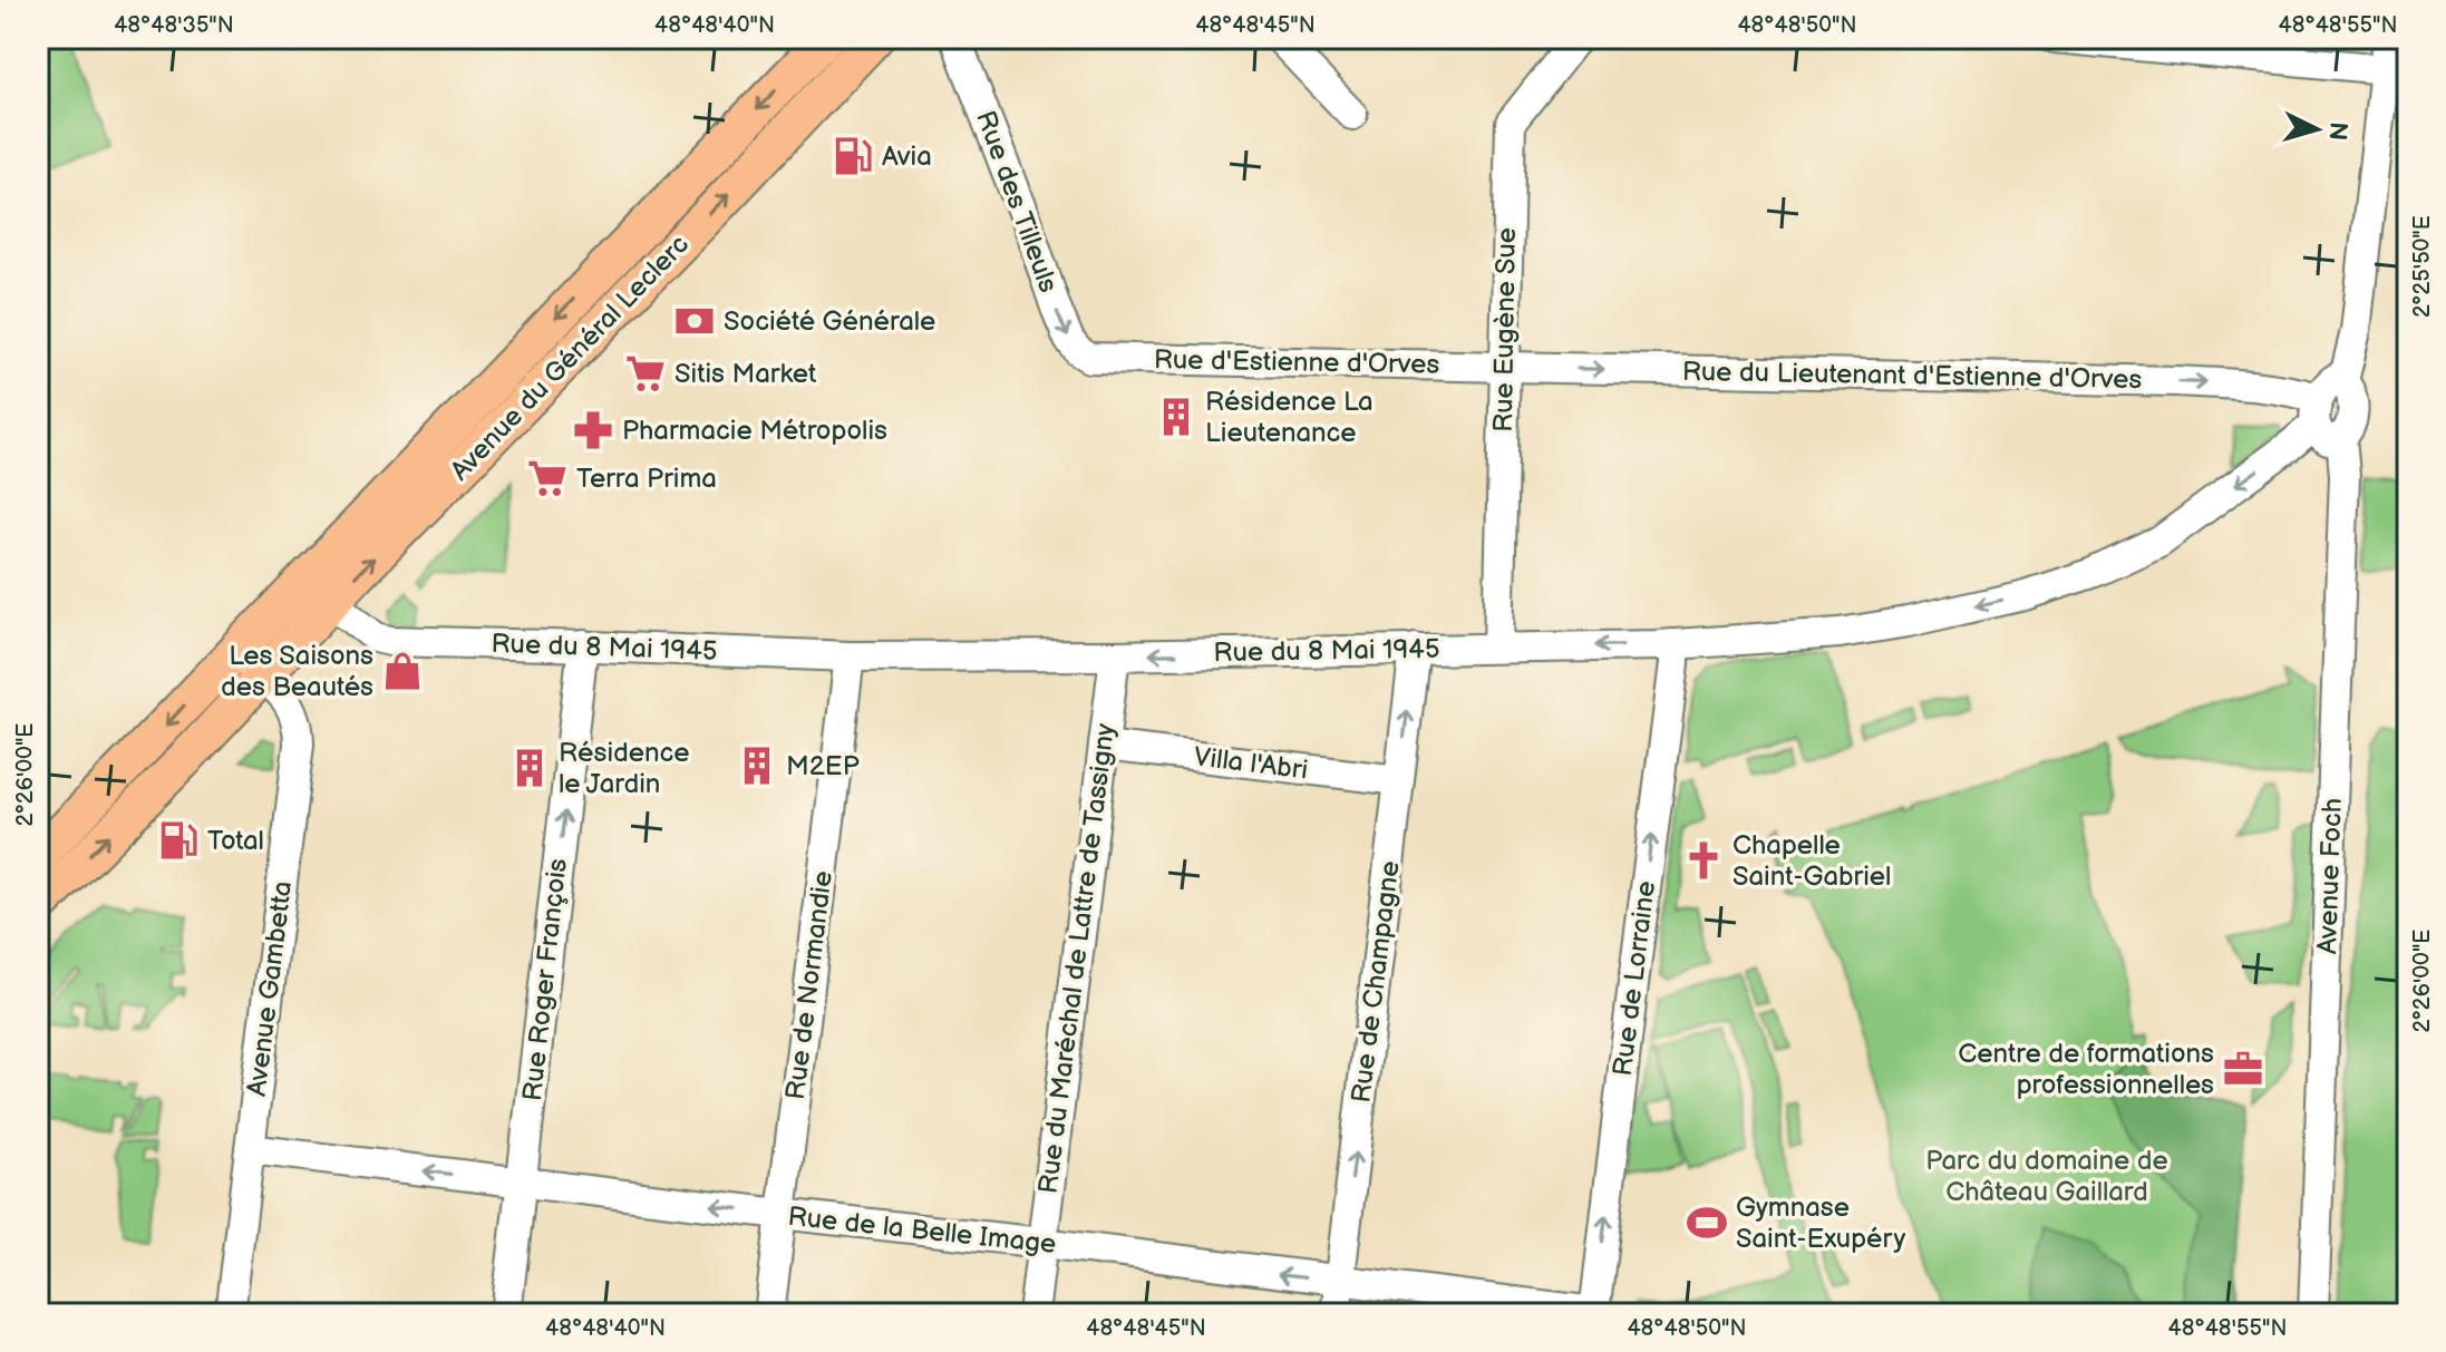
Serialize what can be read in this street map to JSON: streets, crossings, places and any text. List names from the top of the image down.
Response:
{
  "streets": {
    "main road": ["Avenue du Général Leclerc"],
    "street": [
      "Rue des Tilleuls",
      "Rue Eugène Sue",
      "Rue d'Estienne d'Orves",
      "Rue du Lieutenant d'Estienne d'Orves",
      "Rue du 8 Mai 1945",
      "Villa l'Abri",
      "Avenue Foch",
      "Rue du Maréchal de Lattre de Tassigny",
      "Rue de Lorraine",
      "Rue Roger François",
      "Rue de Champagne",
      "Rue de Normandie",
      "Avenue Gambetta",
      "Rue de la Belle Image"
    ]
  },
  "crossings": [
    ["Rue des Tilleuls", "Rue d'Estienne d'Orves"],
    ["Rue Eugène Sue", "Rue d'Estienne d'Orves"],
    ["Rue Eugène Sue", "Rue du Lieutenant d'Estienne d'Orves"],
    ["Rue Eugène Sue", "Rue du 8 Mai 1945"],
    ["Avenue du Général Leclerc", "Rue du 8 Mai 1945"],
    ["Avenue du Général Leclerc", "Avenue Gambetta"],
    ["Rue d'Estienne d'Orves", "Rue du Lieutenant d'Estienne d'Orves"],
    ["Rue du Lieutenant d'Estienne d'Orves", "Rue du 8 Mai 1945"],
    ["Rue du Lieutenant d'Estienne d'Orves", "Avenue Foch"],
    ["Rue du 8 Mai 1945", "Avenue Foch"],
    ["Rue du 8 Mai 1945", "Rue du Maréchal de Lattre de Tassigny"],
    ["Rue du 8 Mai 1945", "Rue de Lorraine"],
    ["Rue du 8 Mai 1945", "Rue Roger François"],
    ["Rue du 8 Mai 1945", "Rue de Champagne"],
    ["Rue du 8 Mai 1945", "Rue de Normandie"],
    ["Villa l'Abri", "Rue du Maréchal de Lattre de Tassigny"],
    ["Villa l'Abri", "Rue de Champagne"],
    ["Rue du Maréchal de Lattre de Tassigny", "Rue de la Belle Image"],
    ["Rue de Lorraine", "Rue de la Belle Image"],
    ["Rue Roger François", "Rue de la Belle Image"],
    ["Rue de Champagne", "Rue de la Belle Image"],
    ["Rue de Normandie", "Rue de la Belle Image"],
    ["Avenue Gambetta", "Rue de la Belle Image"]
  ],
  "one_way": [
    "Rue des Tilleuls",
    "Rue du Lieutenant d'Estienne d'Orves",
    "Rue du 8 Mai 1945",
    "Rue de Lorraine",
    "Rue Roger François",
    "Rue de Champagne",
    "Rue de la Belle Image"
  ],
  "parks": ["Parc du domaine de Château Gaillard"],
  "places": {
    "fuel station": ["Avia", "Total"],
    "bank": ["Société Générale"],
    "supermarket": ["Sitis Market", "Terra Prima"],
    "building": ["Résidence La Lieutenance", "M2EP", "Résidence le Jardin"],
    "pharmacy": ["Pharmacie Métropolis"],
    "shop": ["Les Saisons des Beautés"],
    "church": ["Chapelle Saint-Gabriel"],
    "office": ["Centre de formations professionnelles"],
    "sports": ["Gymnase Saint-Exupéry"]
  },
  "north": "right",
  "coordinates": [
    "48°48'35\"N",
    "48°48'40\"N",
    "48°48'45\"N",
    "48°48'50\"N",
    "48°48'55\"N",
    "2°25'50\"E",
    "2°26'00\"E"
  ]
}
